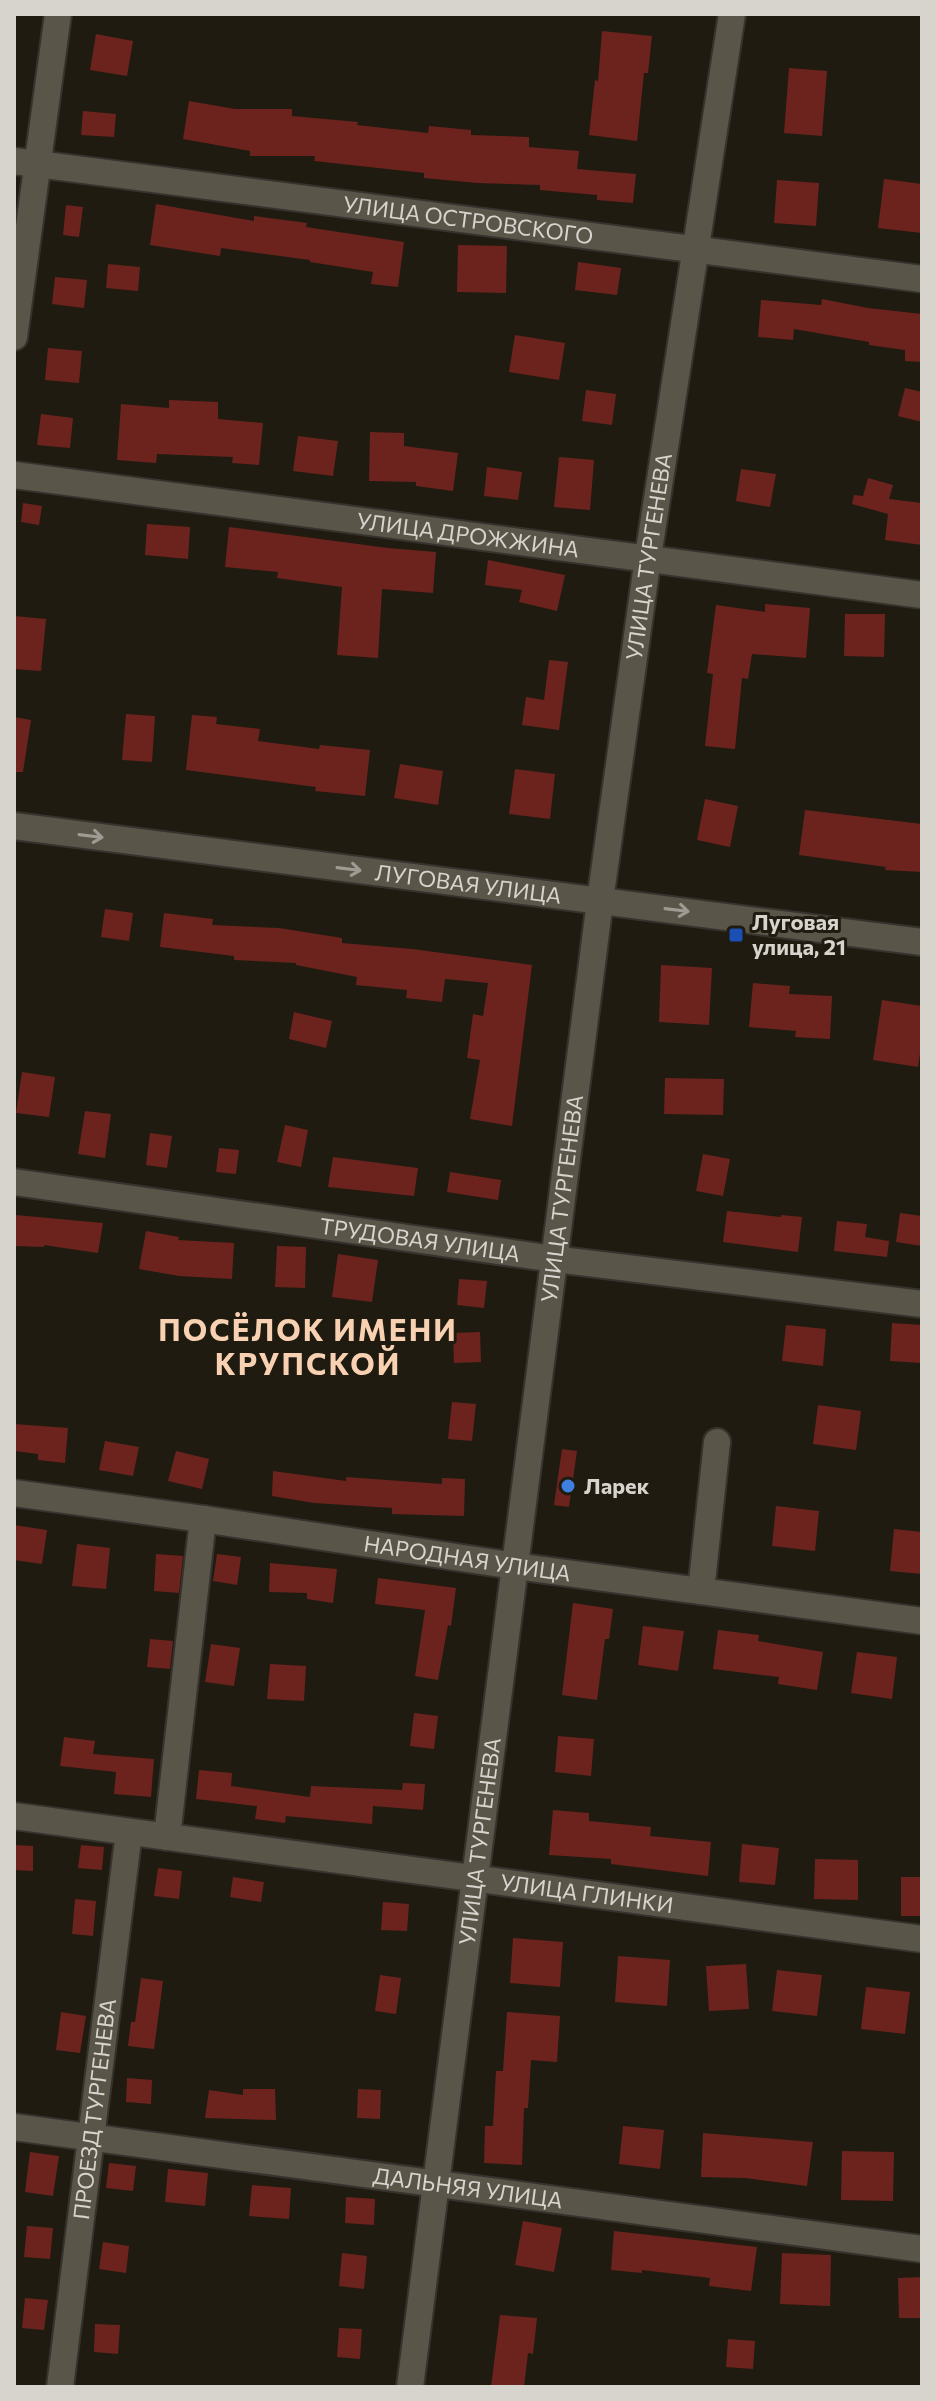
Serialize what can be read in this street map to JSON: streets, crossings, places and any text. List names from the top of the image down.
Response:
{
  "streets": {
    "street": [
      "УЛИЦА ОСТРОВСКОГО",
      "УЛИЦА ДРОЖЖИНА",
      "УЛИЦА ТУРГЕНЕВА",
      "ЛУГОВАЯ УЛИЦА",
      "ТРУДОВАЯ УЛИЦА",
      "НАРОДНАЯ УЛИЦА",
      "УЛИЦА ГЛИНКИ",
      "ПРОЕЗД ТУРГЕНЕВА",
      "ДАЛЬНЯЯ УЛИЦА"
    ]
  },
  "crossings": [
    ["УЛИЦА ОСТРОВСКОГО", "УЛИЦА ТУРГЕНЕВА"],
    ["УЛИЦА ДРОЖЖИНА", "УЛИЦА ТУРГЕНЕВА"],
    ["УЛИЦА ТУРГЕНЕВА", "ЛУГОВАЯ УЛИЦА"],
    ["УЛИЦА ТУРГЕНЕВА", "ТРУДОВАЯ УЛИЦА"],
    ["УЛИЦА ТУРГЕНЕВА", "НАРОДНАЯ УЛИЦА"],
    ["УЛИЦА ТУРГЕНЕВА", "УЛИЦА ГЛИНКИ"],
    ["УЛИЦА ТУРГЕНЕВА", "ДАЛЬНЯЯ УЛИЦА"],
    ["УЛИЦА ГЛИНКИ", "ПРОЕЗД ТУРГЕНЕВА"],
    ["ПРОЕЗД ТУРГЕНЕВА", "ДАЛЬНЯЯ УЛИЦА"]
  ],
  "one_way": ["ЛУГОВАЯ УЛИЦА"],
  "districts": ["ПОСЁЛОК ИМЕНИ КРУПСКОЙ"],
  "places": {
    "transit": ["Луговая улица, 21"],
    "other": ["Ларек"]
  }
}
